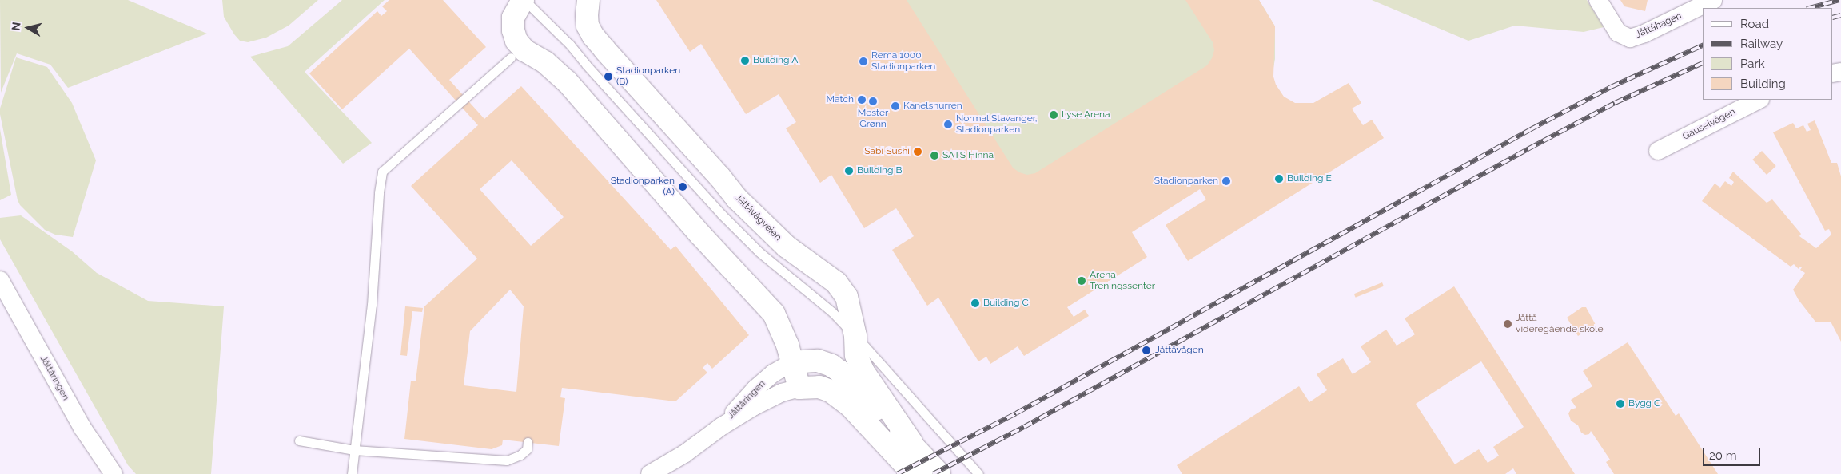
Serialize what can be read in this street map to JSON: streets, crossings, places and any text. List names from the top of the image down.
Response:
{
  "streets": {
    "street": [
      "Jåttåhagen",
      "Gauselvågen",
      "Jåttåvågveien",
      "Jåttåringen"
    ]
  },
  "crossings": [
    ["Jåttåvågveien", "Jåttåringen"]
  ],
  "places": [
    "Building A",
    "Rema 1000 Stadionparken",
    "Stadionparken (B)",
    "Match",
    "Mester Grønn",
    "Kanelsnurren",
    "Lyse Arena",
    "Normal Stavanger, Stadionparken",
    "Sabi Sushi",
    "SATS Hinna",
    "Building B",
    "Building E",
    "Stadionparken",
    "Stadionparken (A)",
    "Arena Treningssenter",
    "Building C",
    "Jåttå videregående skole",
    "Jåttåvågen",
    "Bygg C"
  ],
  "legend": [
    "Road",
    "Railway",
    "Park",
    "Building"
  ],
  "scale_bar": "20 m",
  "north": "left"
}
